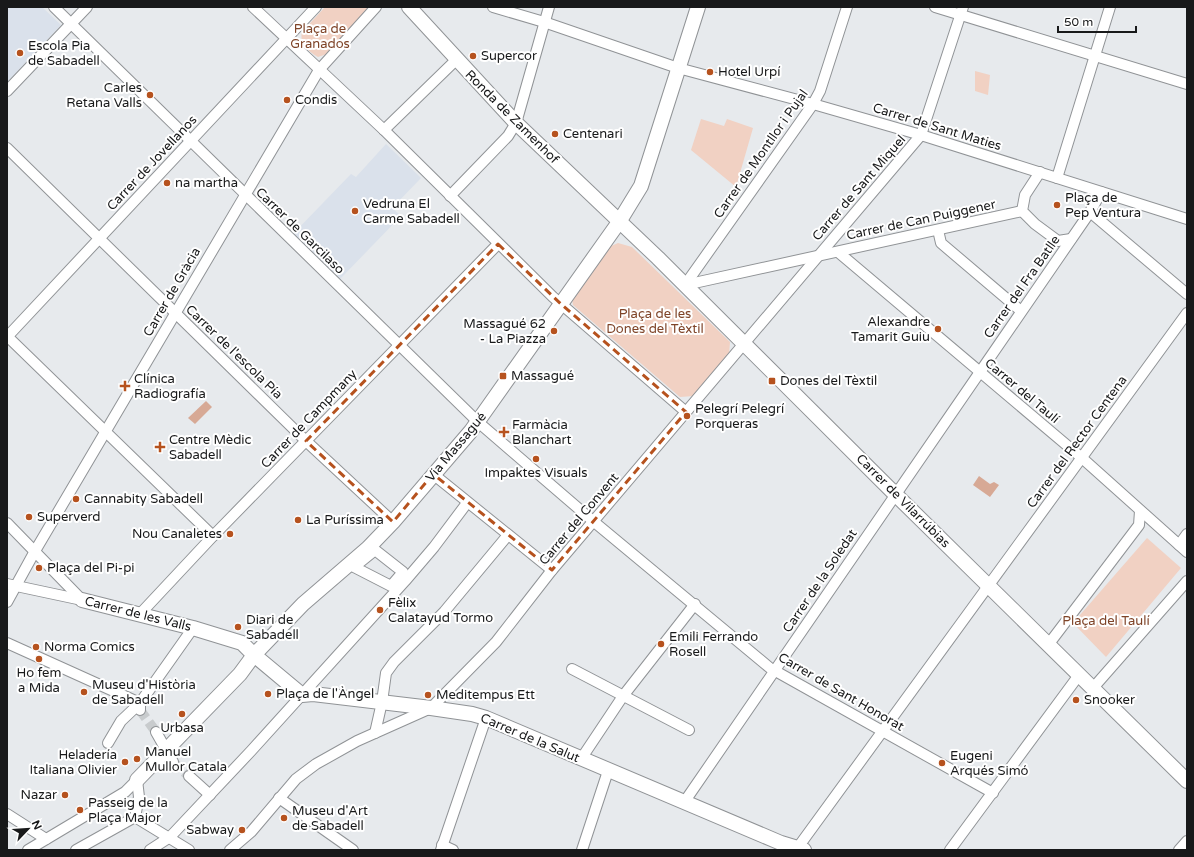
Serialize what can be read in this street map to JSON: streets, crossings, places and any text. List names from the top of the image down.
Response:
{
  "streets": {
    "street": [
      "Ronda de Zamenhof",
      "Carrer de Sant Maties",
      "Carrer de Montllor i Pujal",
      "Carrer de Jovellanos",
      "Carrer de Sant Miquel",
      "Carrer de Can Puiggener",
      "Carrer de Garcilaso",
      "Carrer del Fra Batlle",
      "Carrer de Gràcia",
      "Carrer de l'escola Pía",
      "Carrer del Taulí",
      "Carrer de Campmany",
      "Carrer del Rector Centena",
      "Via Massagué",
      "Carrer de Vilarrúbias",
      "Carrer del Convent",
      "Carrer de la Soledat",
      "Carrer de les Valls",
      "Carrer de Sant Honorat",
      "Carrer de la Salut"
    ]
  },
  "crossings": [
    ["Ronda de Zamenhof", "Via Massagué"],
    ["Ronda de Zamenhof", "Carrer de Vilarrúbias"],
    ["Carrer de Sant Maties", "Carrer de Montllor i Pujal"],
    ["Carrer de Sant Maties", "Carrer de Sant Miquel"],
    ["Carrer de Sant Maties", "Carrer del Fra Batlle"],
    ["Carrer de Sant Maties", "Via Massagué"],
    ["Carrer de Montllor i Pujal", "Carrer de Can Puiggener"],
    ["Carrer de Montllor i Pujal", "Carrer de Vilarrúbias"],
    ["Carrer de Jovellanos", "Carrer de Garcilaso"],
    ["Carrer de Jovellanos", "Carrer de l'escola Pía"],
    ["Carrer de Sant Miquel", "Carrer de Can Puiggener"],
    ["Carrer de Sant Miquel", "Carrer de Vilarrúbias"],
    ["Carrer de Sant Miquel", "Carrer del Convent"],
    ["Carrer de Can Puiggener", "Carrer del Taulí"],
    ["Carrer de Can Puiggener", "Carrer de Vilarrúbias"],
    ["Carrer de Garcilaso", "Carrer de Gràcia"],
    ["Carrer de Garcilaso", "Carrer de Campmany"],
    ["Carrer de Garcilaso", "Via Massagué"],
    ["Carrer de Garcilaso", "Carrer del Convent"],
    ["Carrer de Garcilaso", "Carrer de Sant Honorat"],
    ["Carrer del Fra Batlle", "Carrer del Taulí"],
    ["Carrer del Fra Batlle", "Carrer de Vilarrúbias"],
    ["Carrer del Fra Batlle", "Carrer de la Soledat"],
    ["Carrer de Gràcia", "Carrer de l'escola Pía"],
    ["Carrer de Gràcia", "Carrer de les Valls"],
    ["Carrer de l'escola Pía", "Carrer de Campmany"],
    ["Carrer de l'escola Pía", "Via Massagué"],
    ["Carrer del Taulí", "Carrer del Rector Centena"],
    ["Carrer de Campmany", "Carrer de les Valls"],
    ["Carrer del Rector Centena", "Carrer de Vilarrúbias"],
    ["Carrer del Rector Centena", "Carrer de Sant Honorat"],
    ["Carrer del Rector Centena", "Carrer de la Salut"],
    ["Via Massagué", "Carrer de Vilarrúbias"],
    ["Via Massagué", "Carrer de les Valls"],
    ["Carrer de Vilarrúbias", "Carrer del Convent"],
    ["Carrer de Vilarrúbias", "Carrer de la Soledat"],
    ["Carrer del Convent", "Carrer de Sant Honorat"],
    ["Carrer del Convent", "Carrer de la Salut"],
    ["Carrer de la Soledat", "Carrer de Sant Honorat"],
    ["Carrer de la Soledat", "Carrer de la Salut"]
  ],
  "parks": ["Plaça de Granados", "Plaça de les Dones del Tèxtil", "Plaça del Taulí"],
  "places": {
    "other": [
      "Escola Pia de Sabadell",
      "Supercor",
      "Hotel Urpí",
      "Carles Retana Valls",
      "Condis",
      "Centenari",
      "na martha",
      "Plaça de Pep Ventura",
      "Vedruna El Carme Sabadell",
      "Alexandre Tamarit Guiu",
      "Massagué 62 - La Piazza",
      "Pelegrí Pelegrí Porqueras",
      "Impaktes Visuals",
      "Cannabity Sabadell",
      "Superverd",
      "La Puríssima",
      "Nou Canaletes",
      "Plaça del Pi-pi",
      "Fèlix Calatayud Tormo",
      "Diari de Sabadell",
      "Emili Ferrando Rosell",
      "Norma Comics",
      "Ho fem a Mida",
      "Museu d'Història de Sabadell",
      "Plaça de l'Àngel",
      "Meditempus Ett",
      "Snooker",
      "Urbasa",
      "Manuel Mullor Catala",
      "Heladería Italiana Olivier",
      "Eugeni Arqués Simó",
      "Nazar",
      "Passeig de la Plaça Major",
      "Museu d'Art de Sabadell",
      "Sabway"
    ],
    "transit": ["Massagué", "Dones del Tèxtil"],
    "health": ["Clínica Radiografía", "Farmàcia Blanchart", "Centre Mèdic Sabadell"]
  },
  "scale_bar": "50 m",
  "north": "top right"
}
